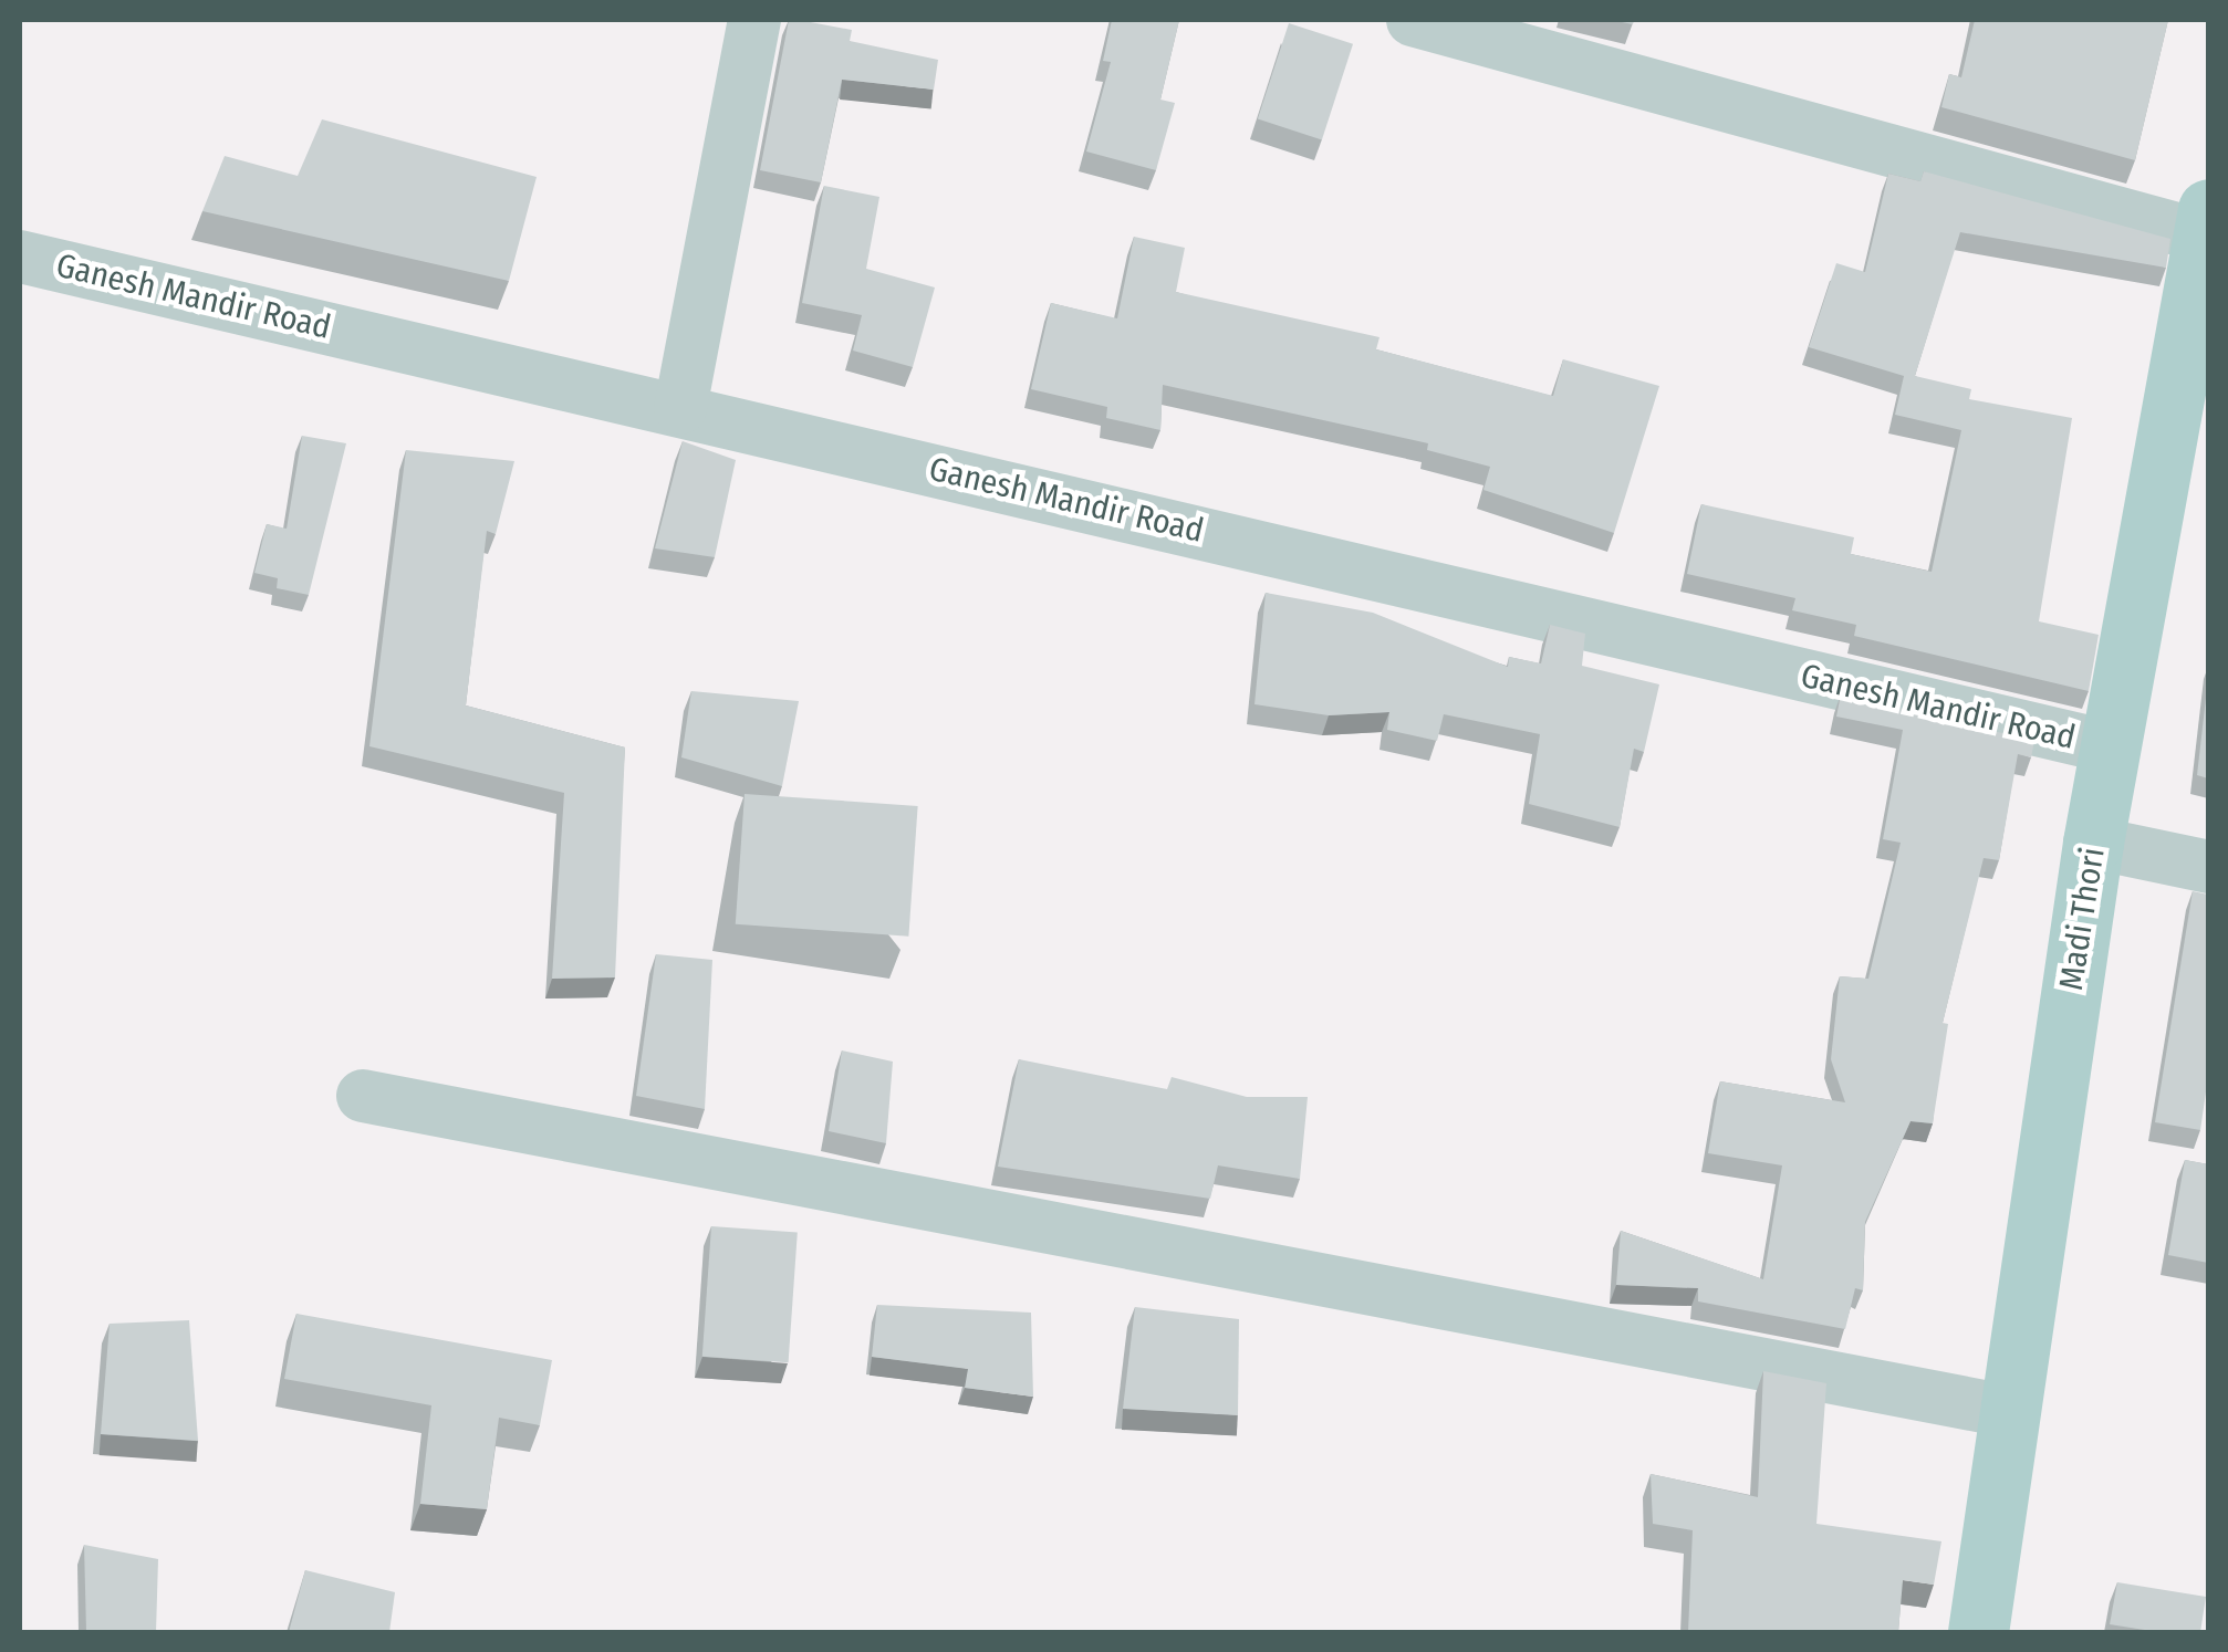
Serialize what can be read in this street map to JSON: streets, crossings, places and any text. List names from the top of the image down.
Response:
{
  "streets": {
    "main road": ["Madi Thori"],
    "street": ["Ganesh Mandir Road"]
  },
  "crossings": [
    ["Ganesh Mandir Road", "Madi Thori"]
  ]
}
